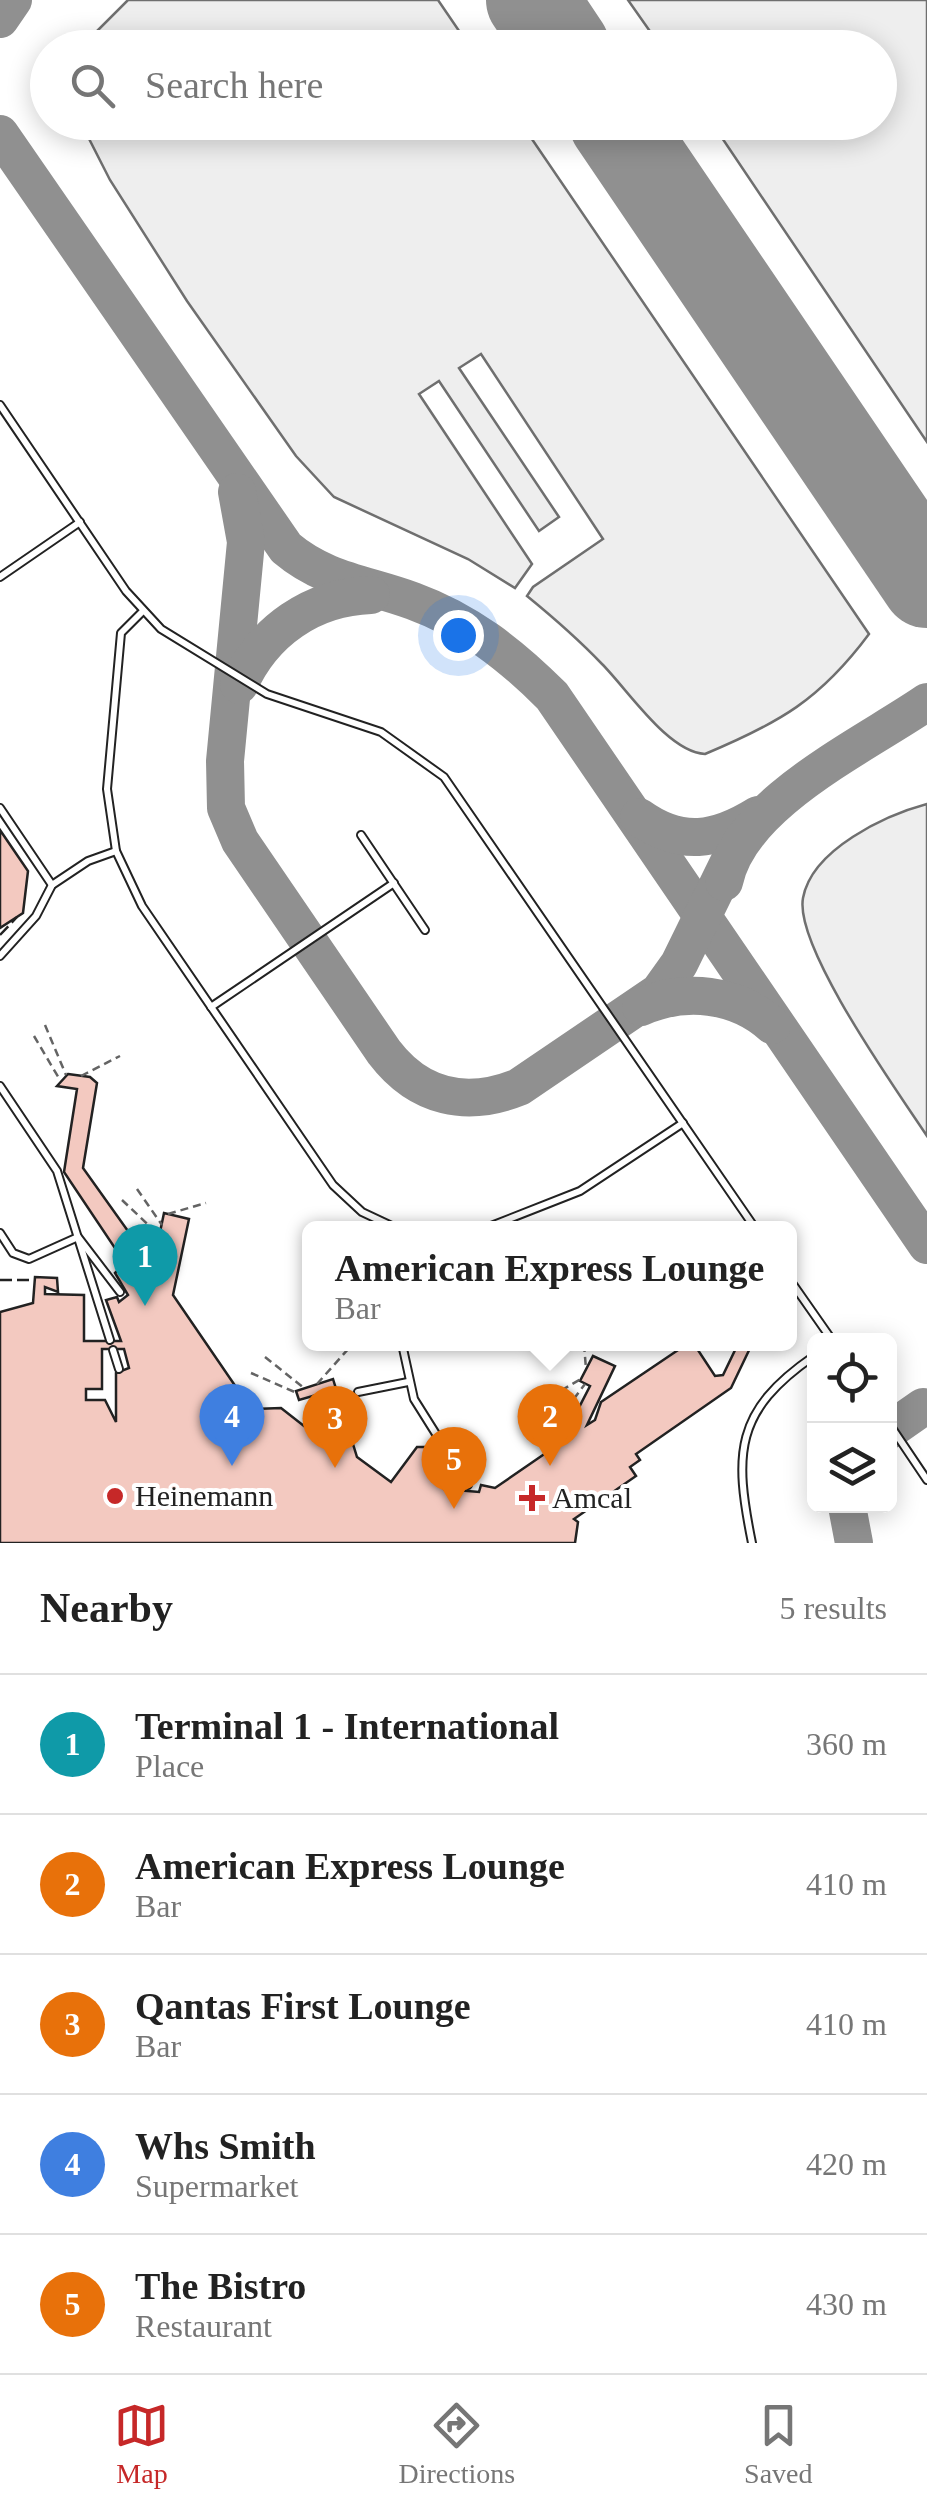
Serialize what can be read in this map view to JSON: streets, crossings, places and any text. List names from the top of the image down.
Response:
{
  "places": {
    "other": ["Heinemann"],
    "health": ["Amcal"]
  },
  "page": {
    "search": "Search here",
    "popup": ["American Express Lounge", "Bar"],
    "pins": [
      "1",
      "2",
      "4",
      "3",
      "5"
    ],
    "heading": ["Nearby", "5 results"],
    "list": [
      {
        "mark": "1",
        "name": "Terminal 1 - International",
        "note": "Place",
        "value": "360 m"
      },
      {
        "mark": "2",
        "name": "American Express Lounge",
        "note": "Bar",
        "value": "410 m"
      },
      {
        "mark": "3",
        "name": "Qantas First Lounge",
        "note": "Bar",
        "value": "410 m"
      },
      {
        "mark": "4",
        "name": "Whs Smith",
        "note": "Supermarket",
        "value": "420 m"
      },
      {
        "mark": "5",
        "name": "The Bistro",
        "note": "Restaurant",
        "value": "430 m"
      }
    ],
    "nav": ["Map", "Directions", "Saved"]
  }
}
